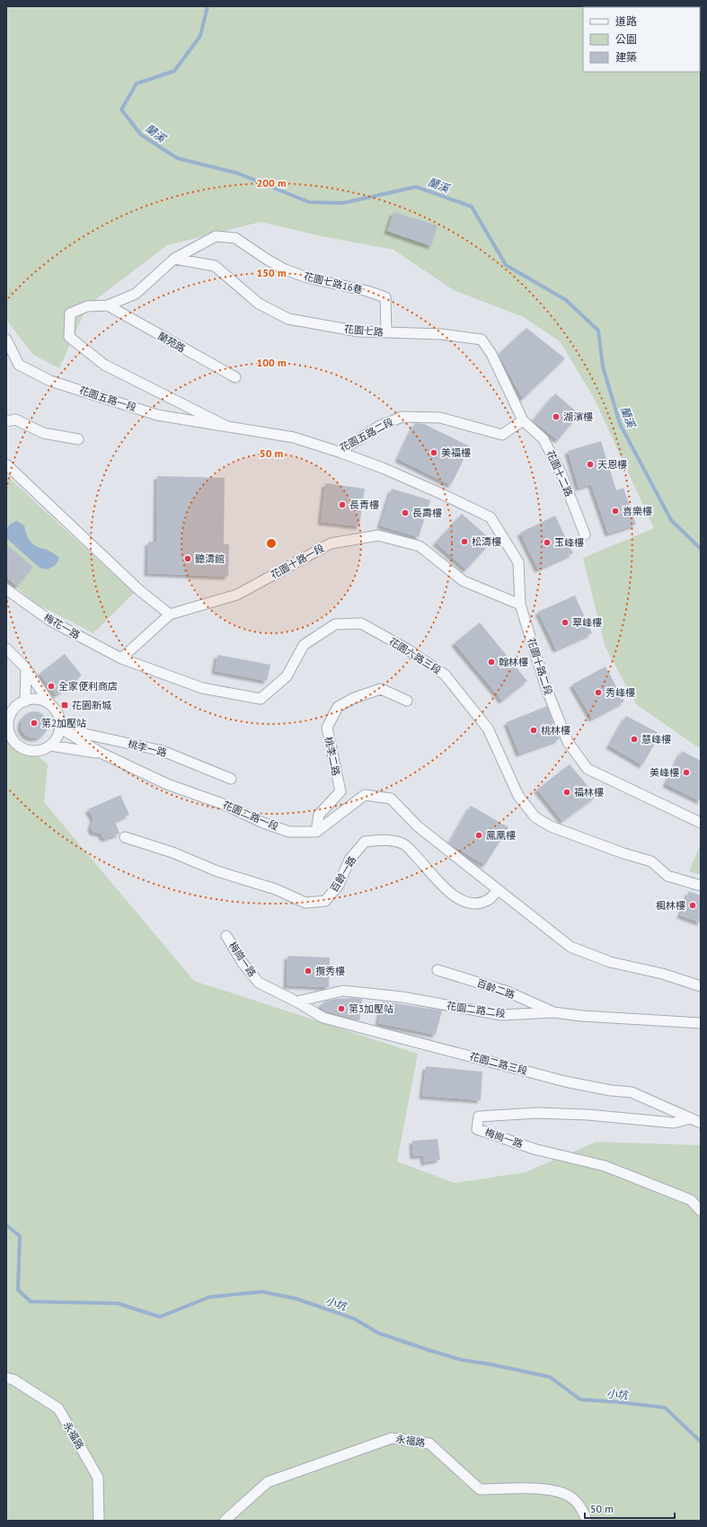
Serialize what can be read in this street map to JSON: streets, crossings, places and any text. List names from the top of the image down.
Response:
{
  "streets": {
    "street": [
      "花園七路16巷",
      "花園七路",
      "蘭苑路",
      "花園五路一段",
      "花園五路二段",
      "花園十二路",
      "花園十路一段",
      "梅花一路",
      "花園六路三段",
      "花園十路二段",
      "桃李一路",
      "桃李二路",
      "花園二路一段",
      "百齡一路",
      "梅崗一路",
      "百齡二路",
      "花園二路二段",
      "花園二路三段",
      "永福路"
    ]
  },
  "crossings": [
    ["花園七路16巷", "花園七路"],
    ["花園七路", "花園五路二段"],
    ["花園七路", "花園十二路"],
    ["花園五路一段", "花園五路二段"],
    ["花園五路二段", "花園十二路"],
    ["花園五路二段", "花園十路二段"],
    ["花園十路一段", "花園十路二段"],
    ["梅花一路", "花園六路三段"],
    ["桃李一路", "花園二路一段"],
    ["桃李二路", "花園二路一段"],
    ["梅崗一路", "花園二路二段"],
    ["梅崗一路", "花園二路三段"],
    ["百齡二路", "花園二路二段"],
    ["花園二路二段", "花園二路三段"]
  ],
  "water": ["蘭溪", "小坑"],
  "places": {
    "other": [
      "湖濱樓",
      "美福樓",
      "天恩樓",
      "長青樓",
      "喜樂樓",
      "長壽樓",
      "松濤樓",
      "玉峰樓",
      "聽濤館",
      "翠峰樓",
      "翰林樓",
      "全家便利商店",
      "秀峰樓",
      "第2加壓站",
      "桃林樓",
      "慧峰樓",
      "美峰樓",
      "福林樓",
      "鳳凰樓",
      "楓林樓",
      "攬秀樓",
      "第3加壓站"
    ],
    "transit": ["花園新城"]
  },
  "legend": ["道路", "公園", "建築"],
  "scale_bar": "50 m",
  "rings": [
    "200 m",
    "150 m",
    "100 m",
    "50 m"
  ]
}
